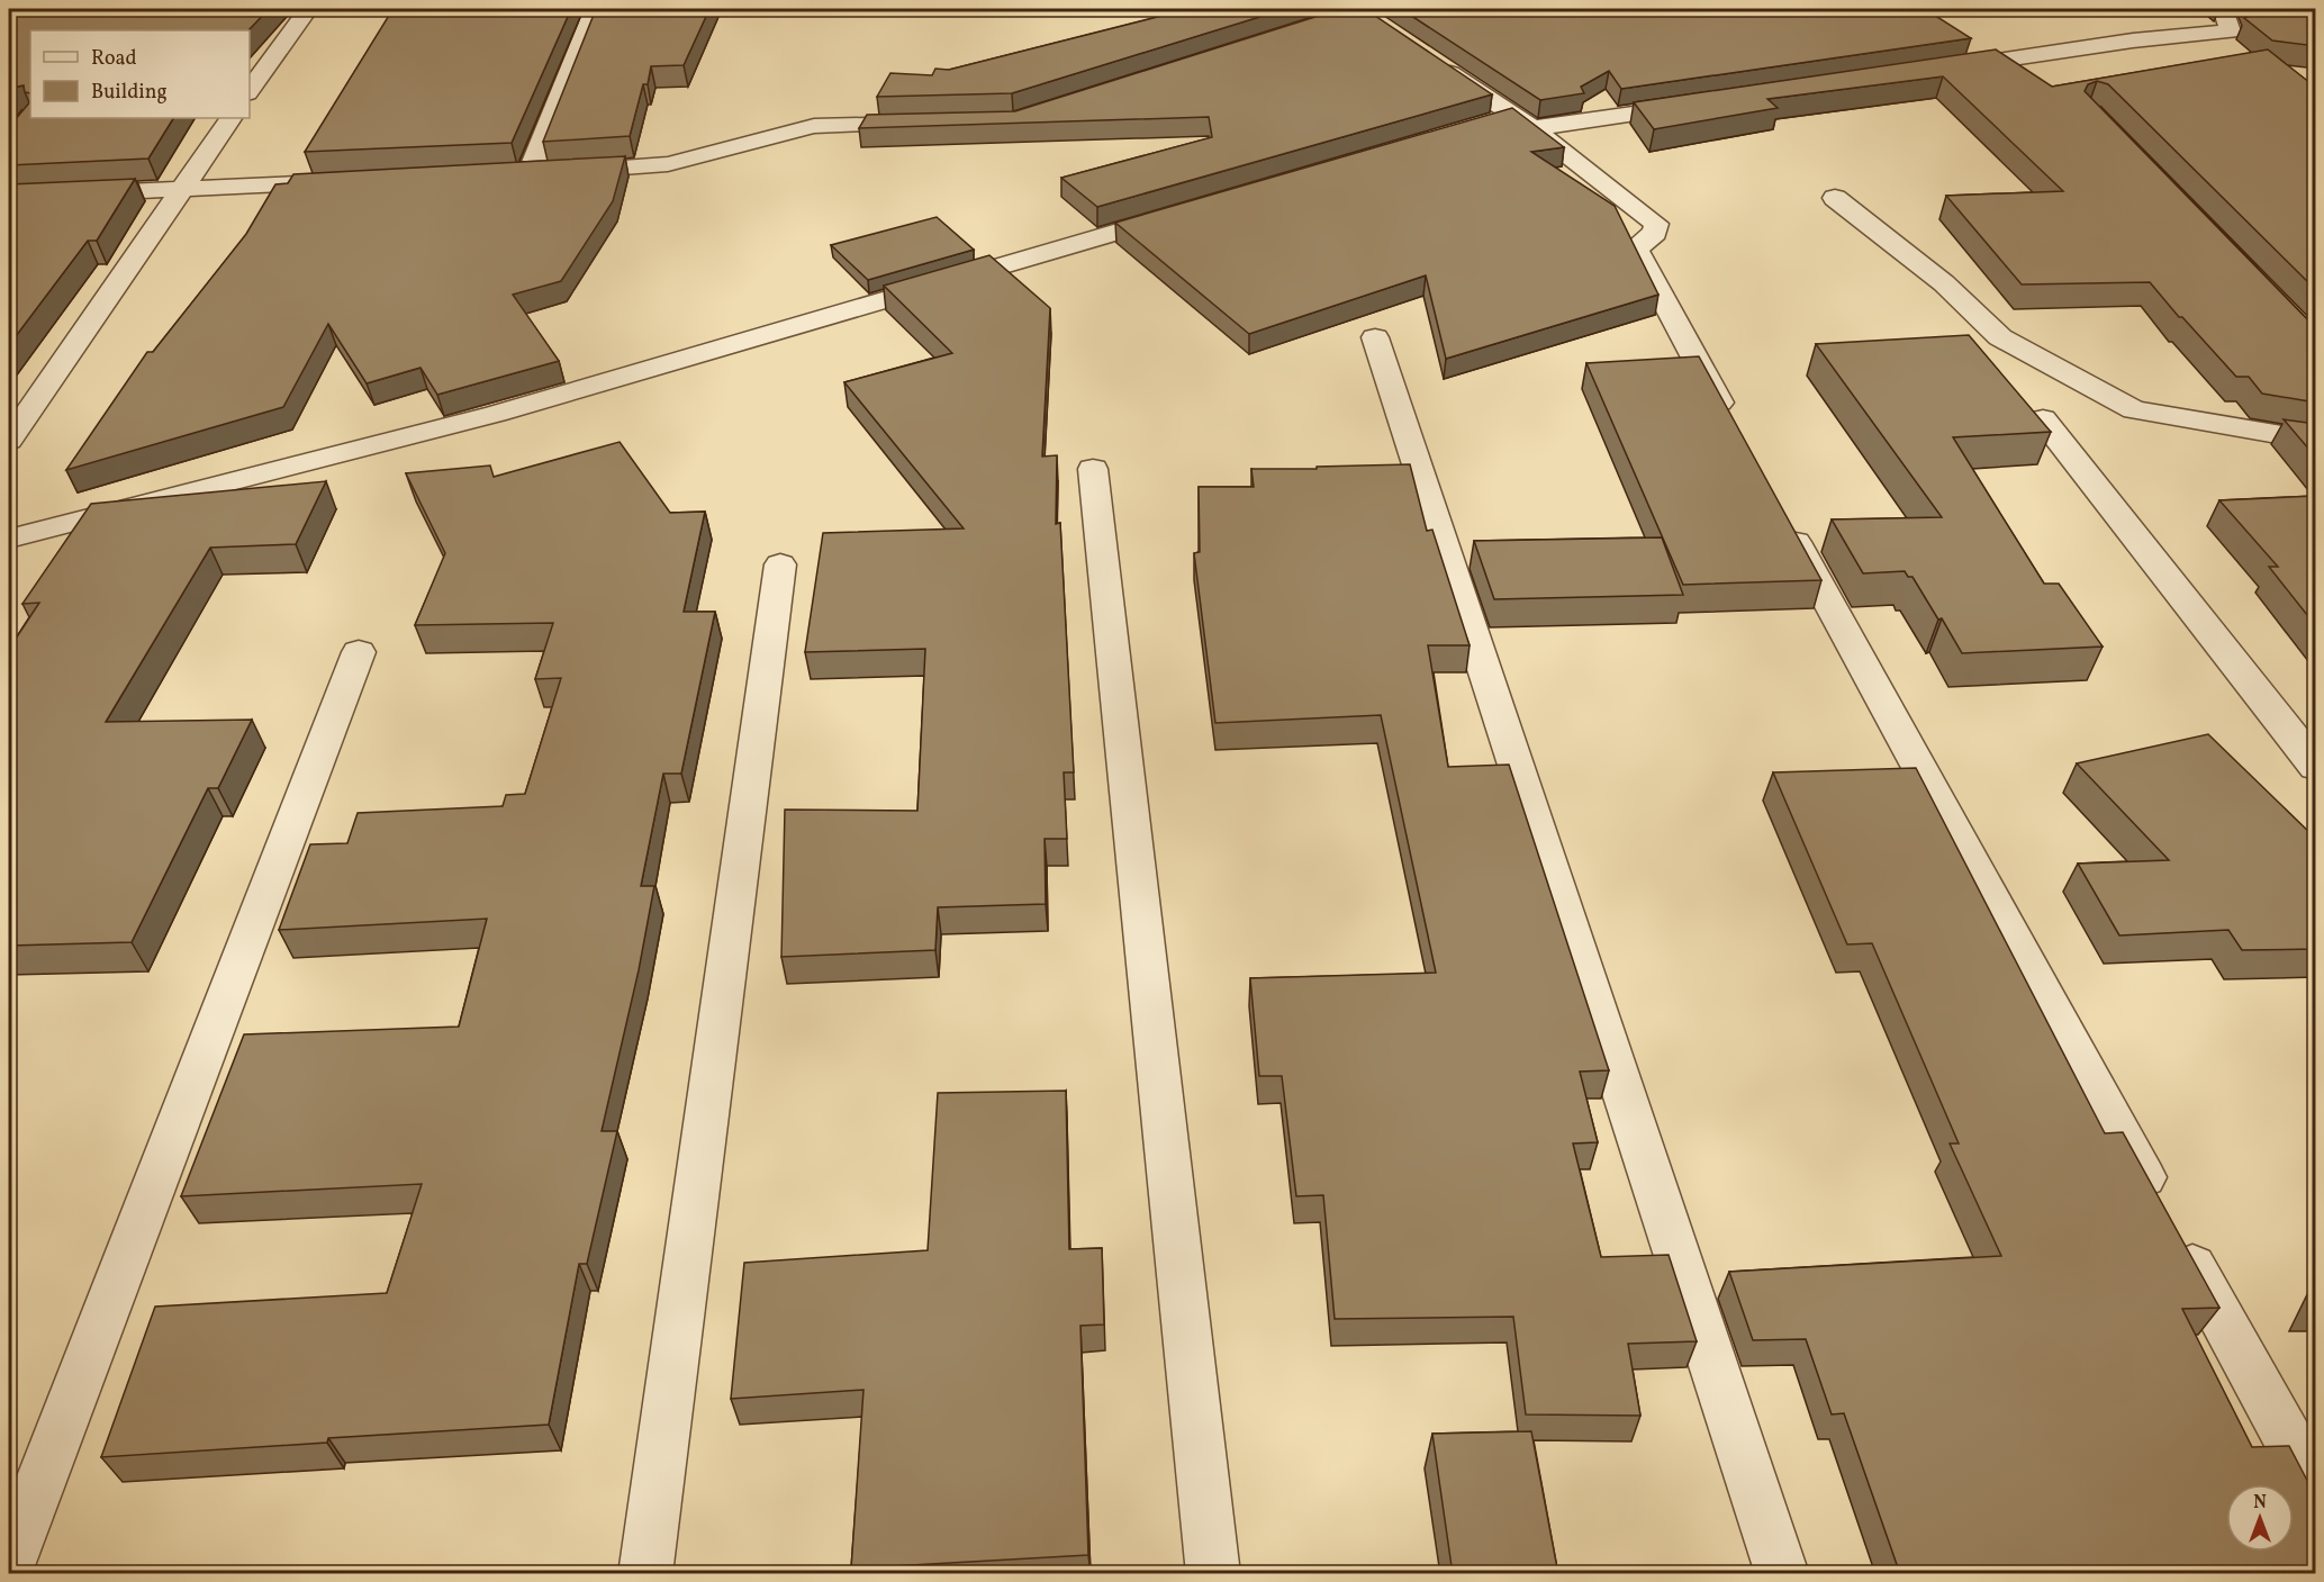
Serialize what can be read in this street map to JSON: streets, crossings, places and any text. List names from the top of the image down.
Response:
{
  "legend": ["Road", "Building"],
  "north": "top"
}
